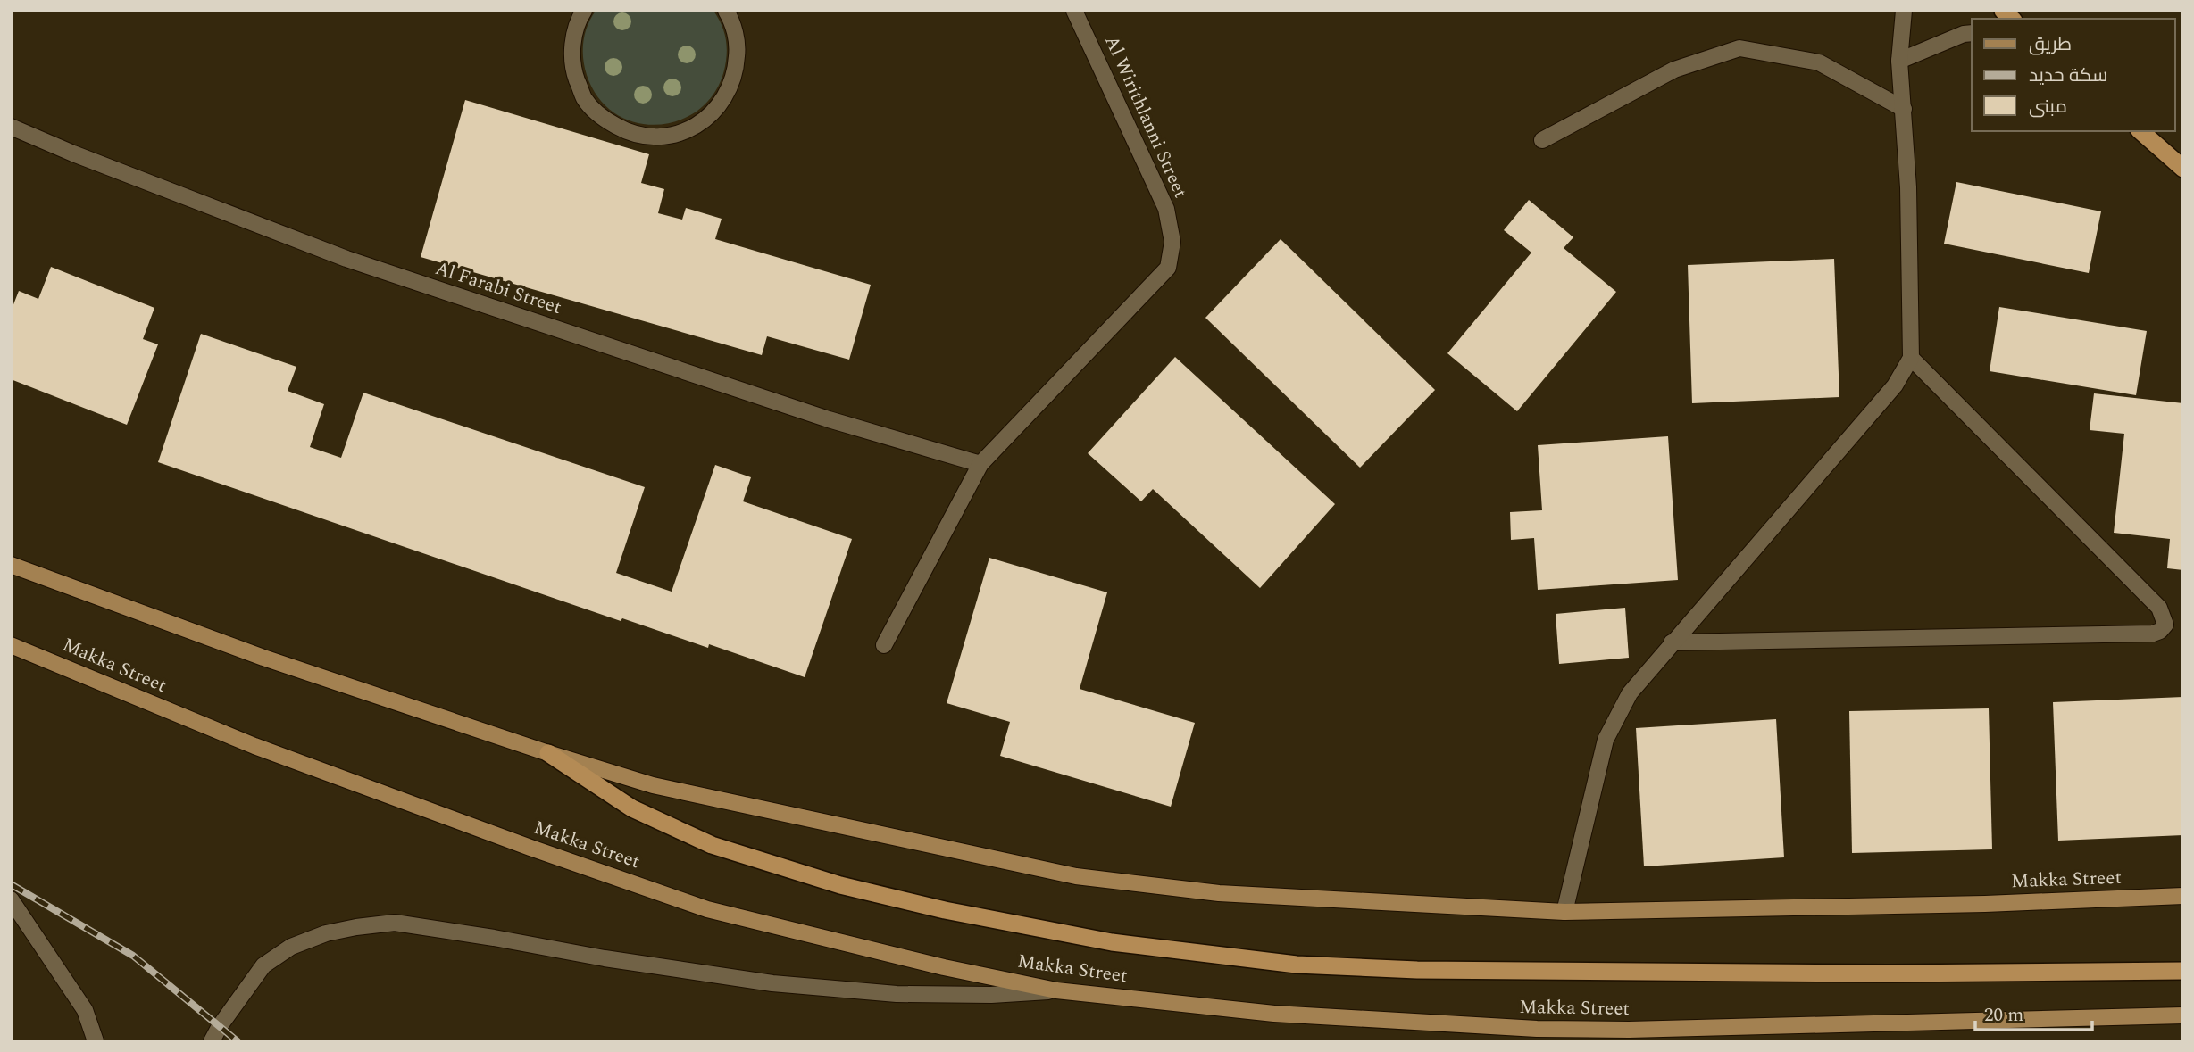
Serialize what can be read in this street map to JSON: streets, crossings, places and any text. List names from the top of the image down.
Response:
{
  "streets": {
    "main road": ["Makka Street"],
    "street": ["Al Wirithlanni Street", "Al Farabi Street"]
  },
  "crossings": [
    ["Al Wirithlanni Street", "Al Farabi Street"]
  ],
  "legend": ["طريق", "سكة حديد", "مبنى"],
  "scale_bar": "20 m"
}
